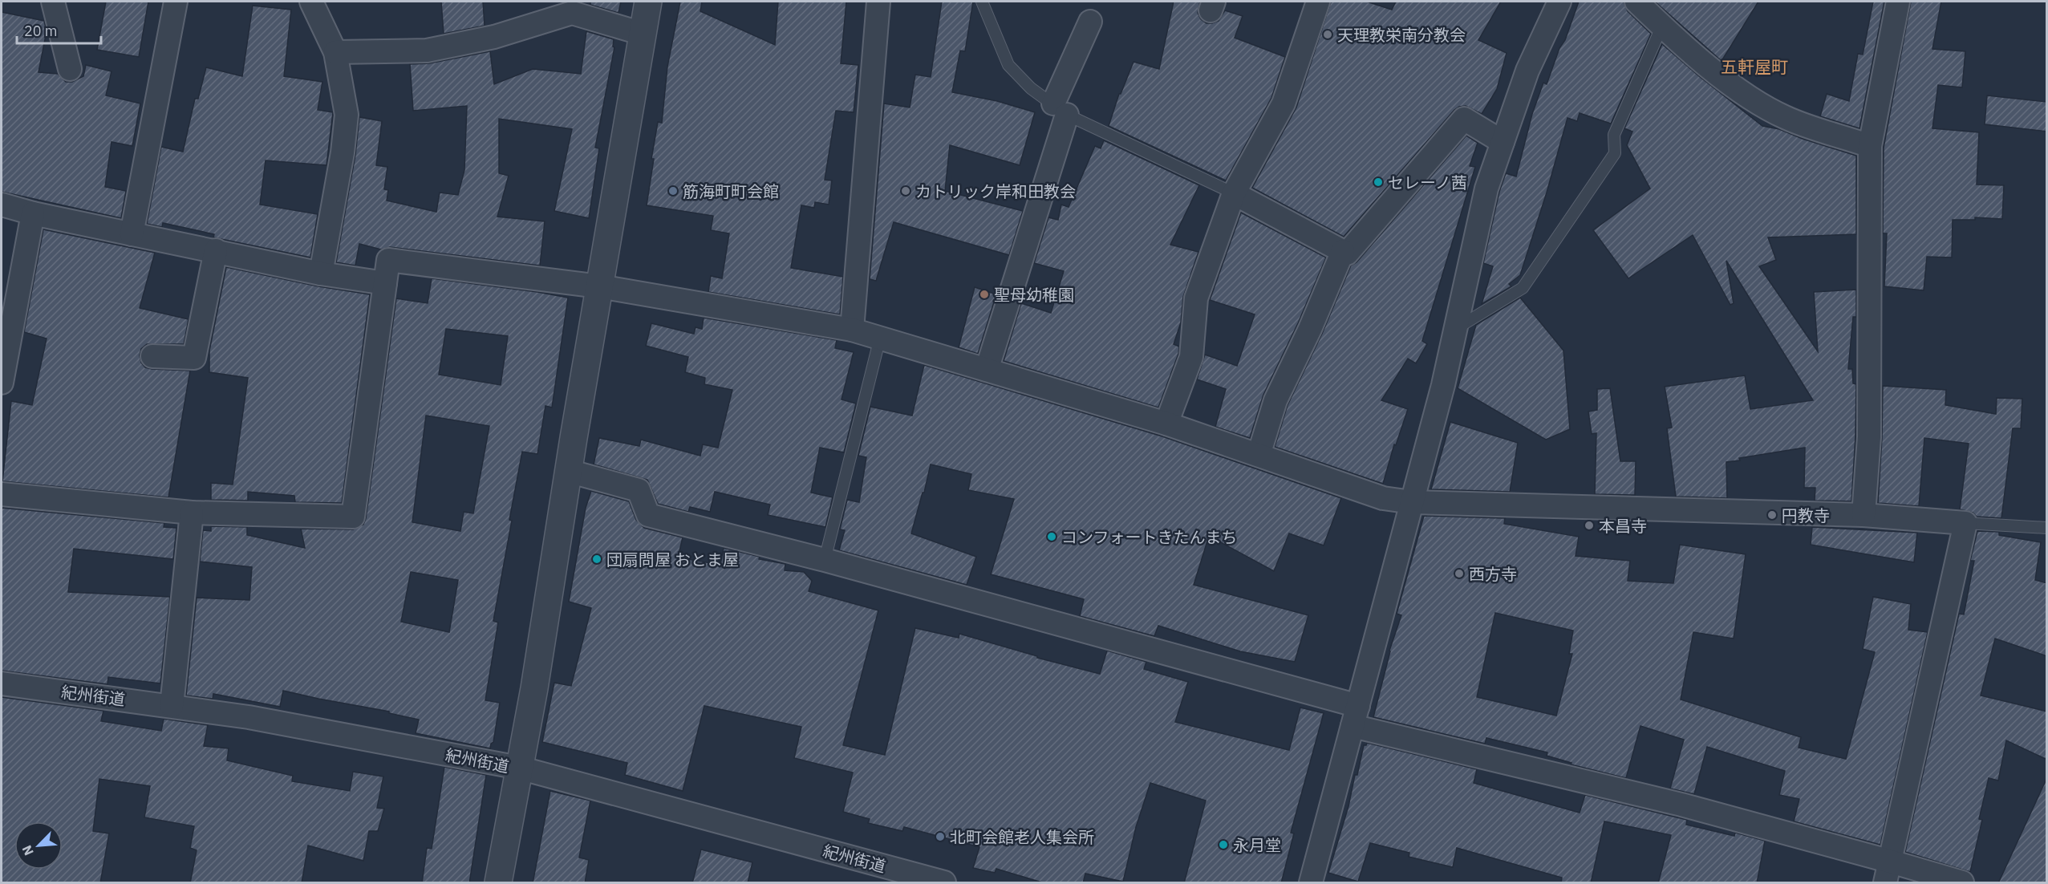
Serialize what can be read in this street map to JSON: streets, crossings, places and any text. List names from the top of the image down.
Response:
{
  "streets": {
    "street": ["紀州街道"]
  },
  "districts": ["五軒屋町"],
  "places": [
    "天理教栄南分教会",
    "セレーノ茜",
    "筋海町町会館",
    "カトリック岸和田教会",
    "聖母幼稚園",
    "円教寺",
    "本昌寺",
    "コンフォートきたんまち",
    "団扇問屋 おとま屋",
    "西方寺",
    "北町会館老人集会所",
    "永月堂"
  ],
  "scale_bar": "20 m",
  "north": "bottom left"
}
